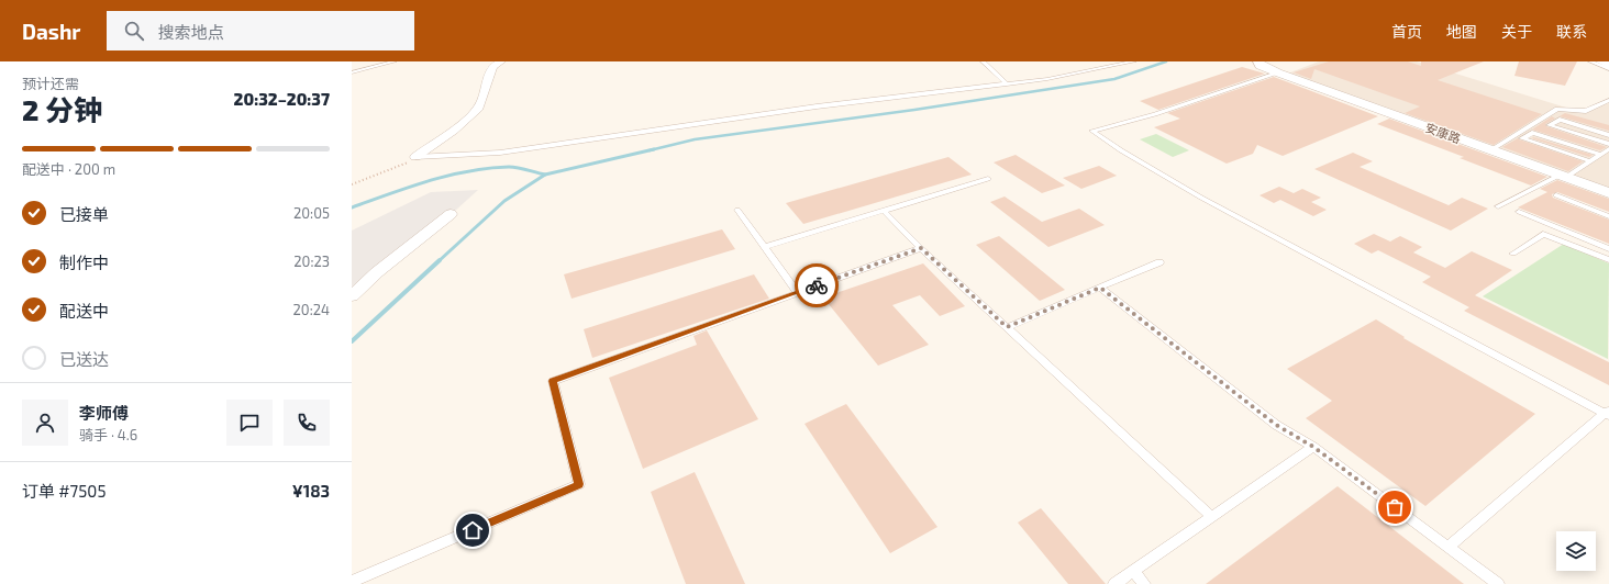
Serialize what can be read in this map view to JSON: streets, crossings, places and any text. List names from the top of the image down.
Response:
{
  "streets": {
    "street": ["安康路"]
  },
  "page": {
    "header": "Dashr",
    "search": "搜索地点",
    "nav": [
      "首页",
      "地图",
      "关于",
      "联系"
    ],
    "heading": ["2 分钟", "预计还需", "20:32–20:37"],
    "panel": [
      "李师傅",
      "骑手 · 4.6",
      "订单 #7505",
      "¥183"
    ],
    "bar": "配送中 · 200 m",
    "list": [
      ["已接单", "20:05"],
      ["制作中", "20:23"],
      ["配送中", "20:24"],
      "已送达"
    ]
  }
}
